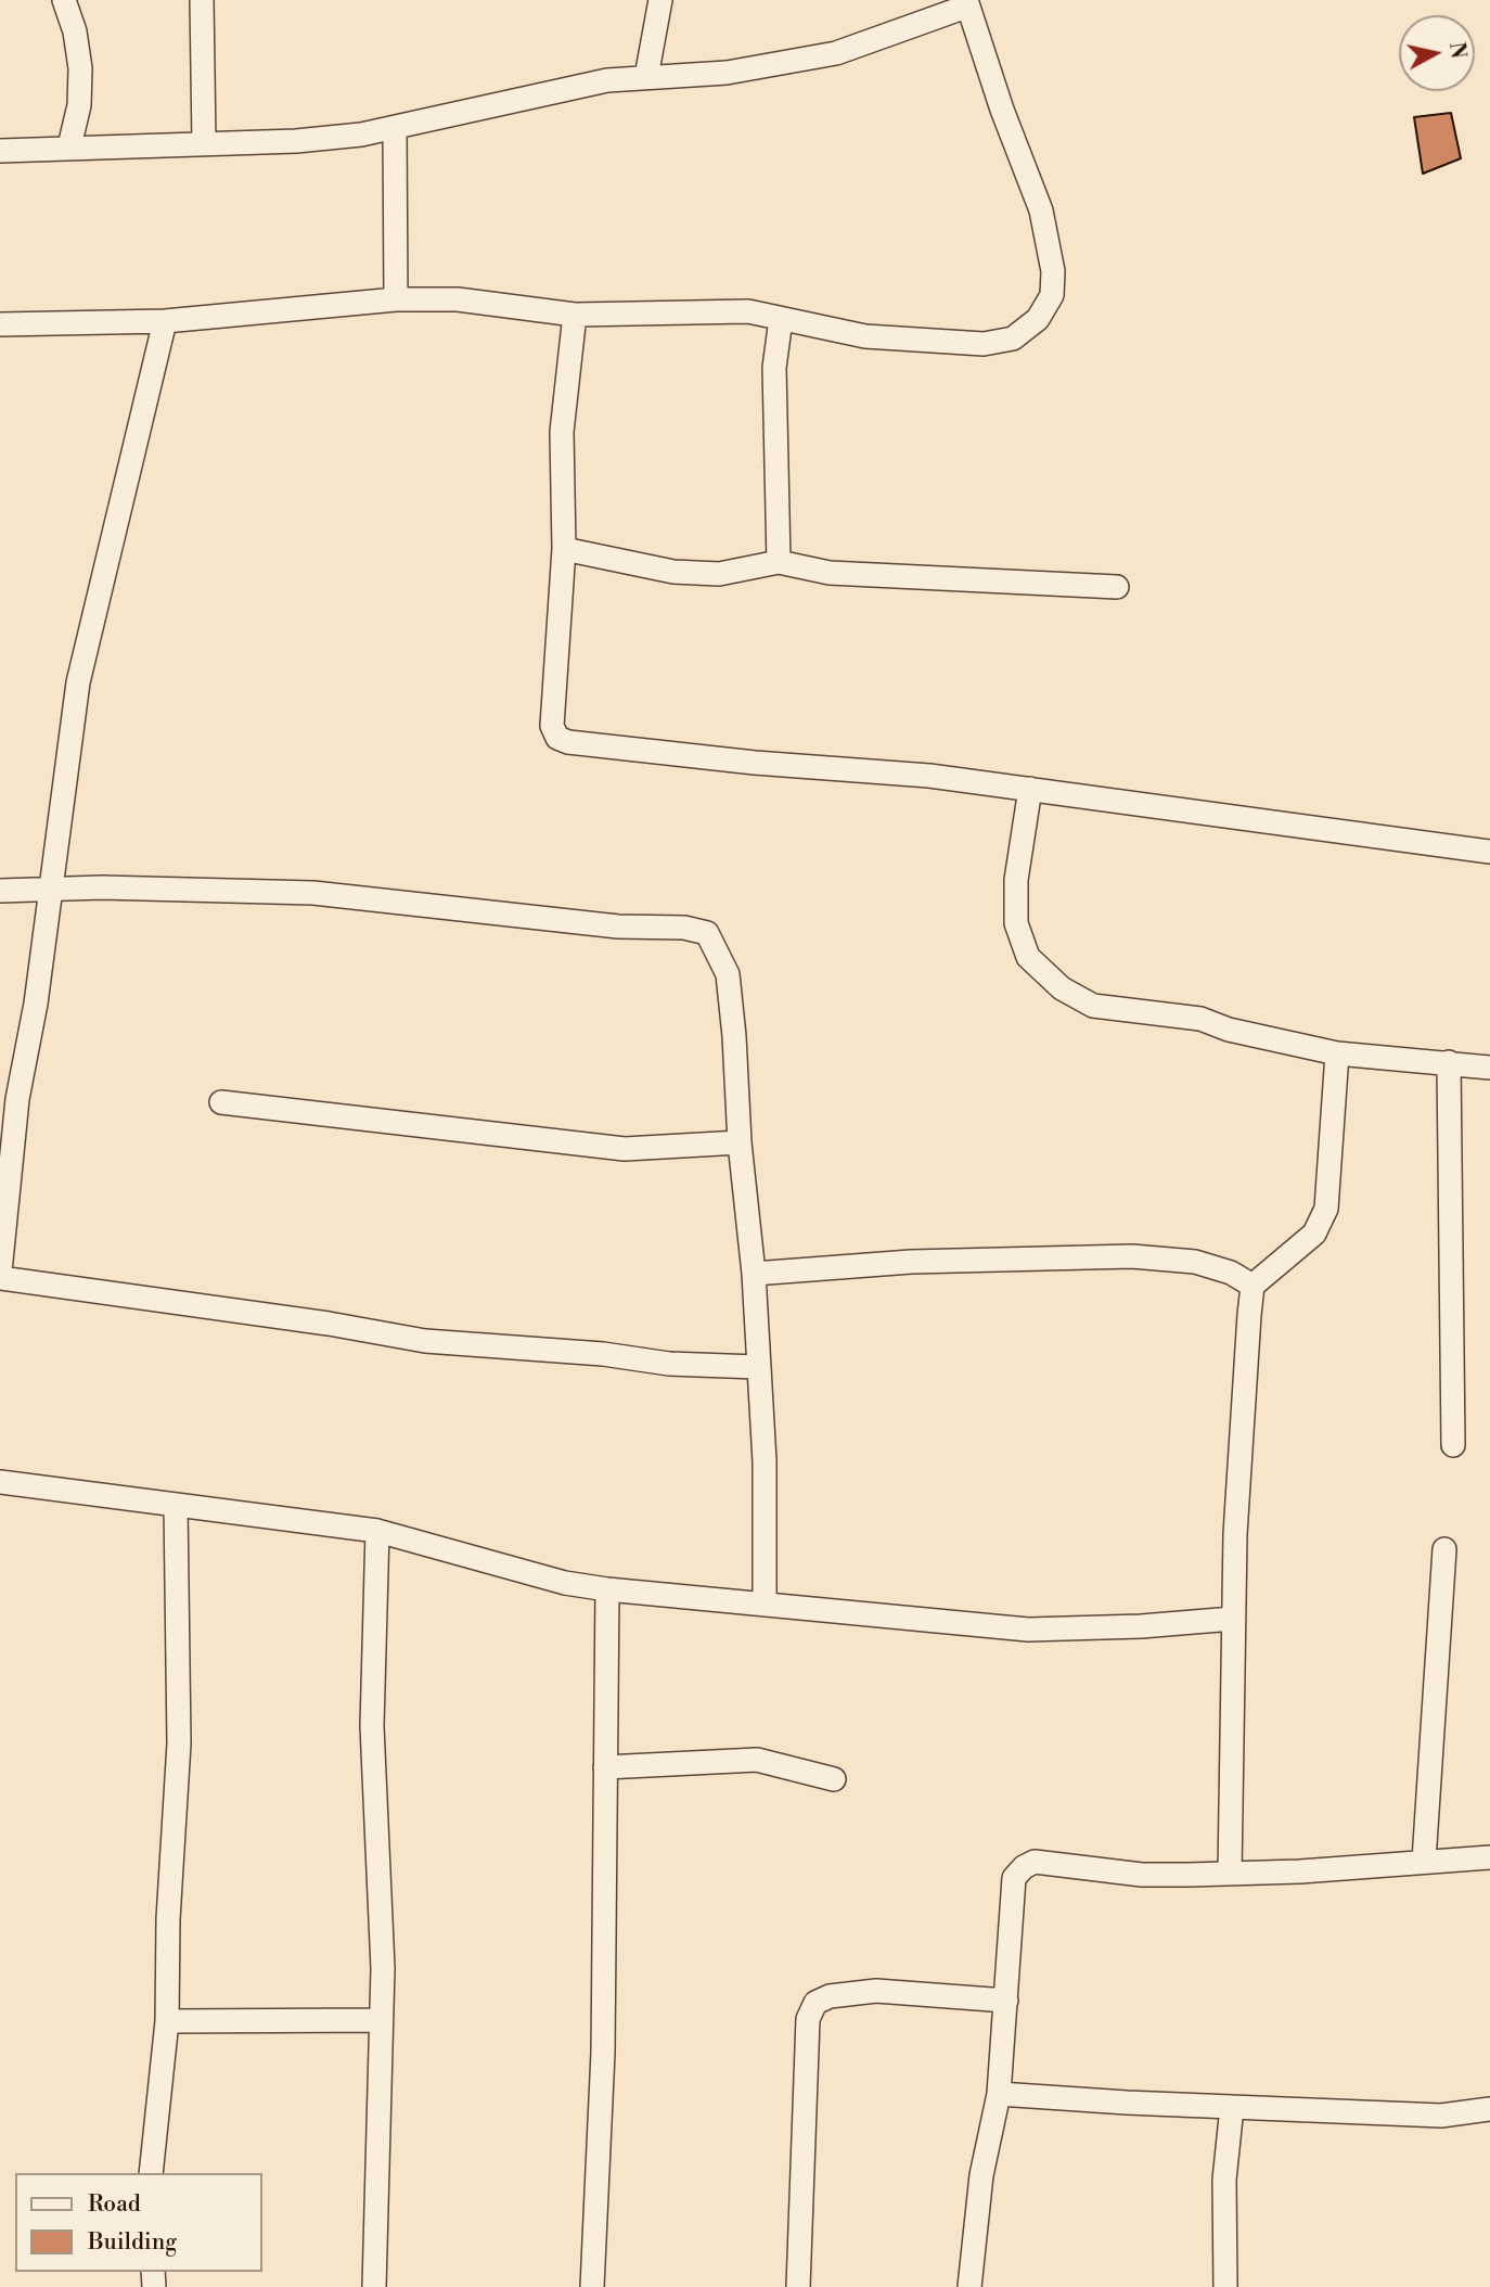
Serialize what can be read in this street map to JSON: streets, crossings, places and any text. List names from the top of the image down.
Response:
{
  "legend": ["Road", "Building"],
  "north": "right"
}
